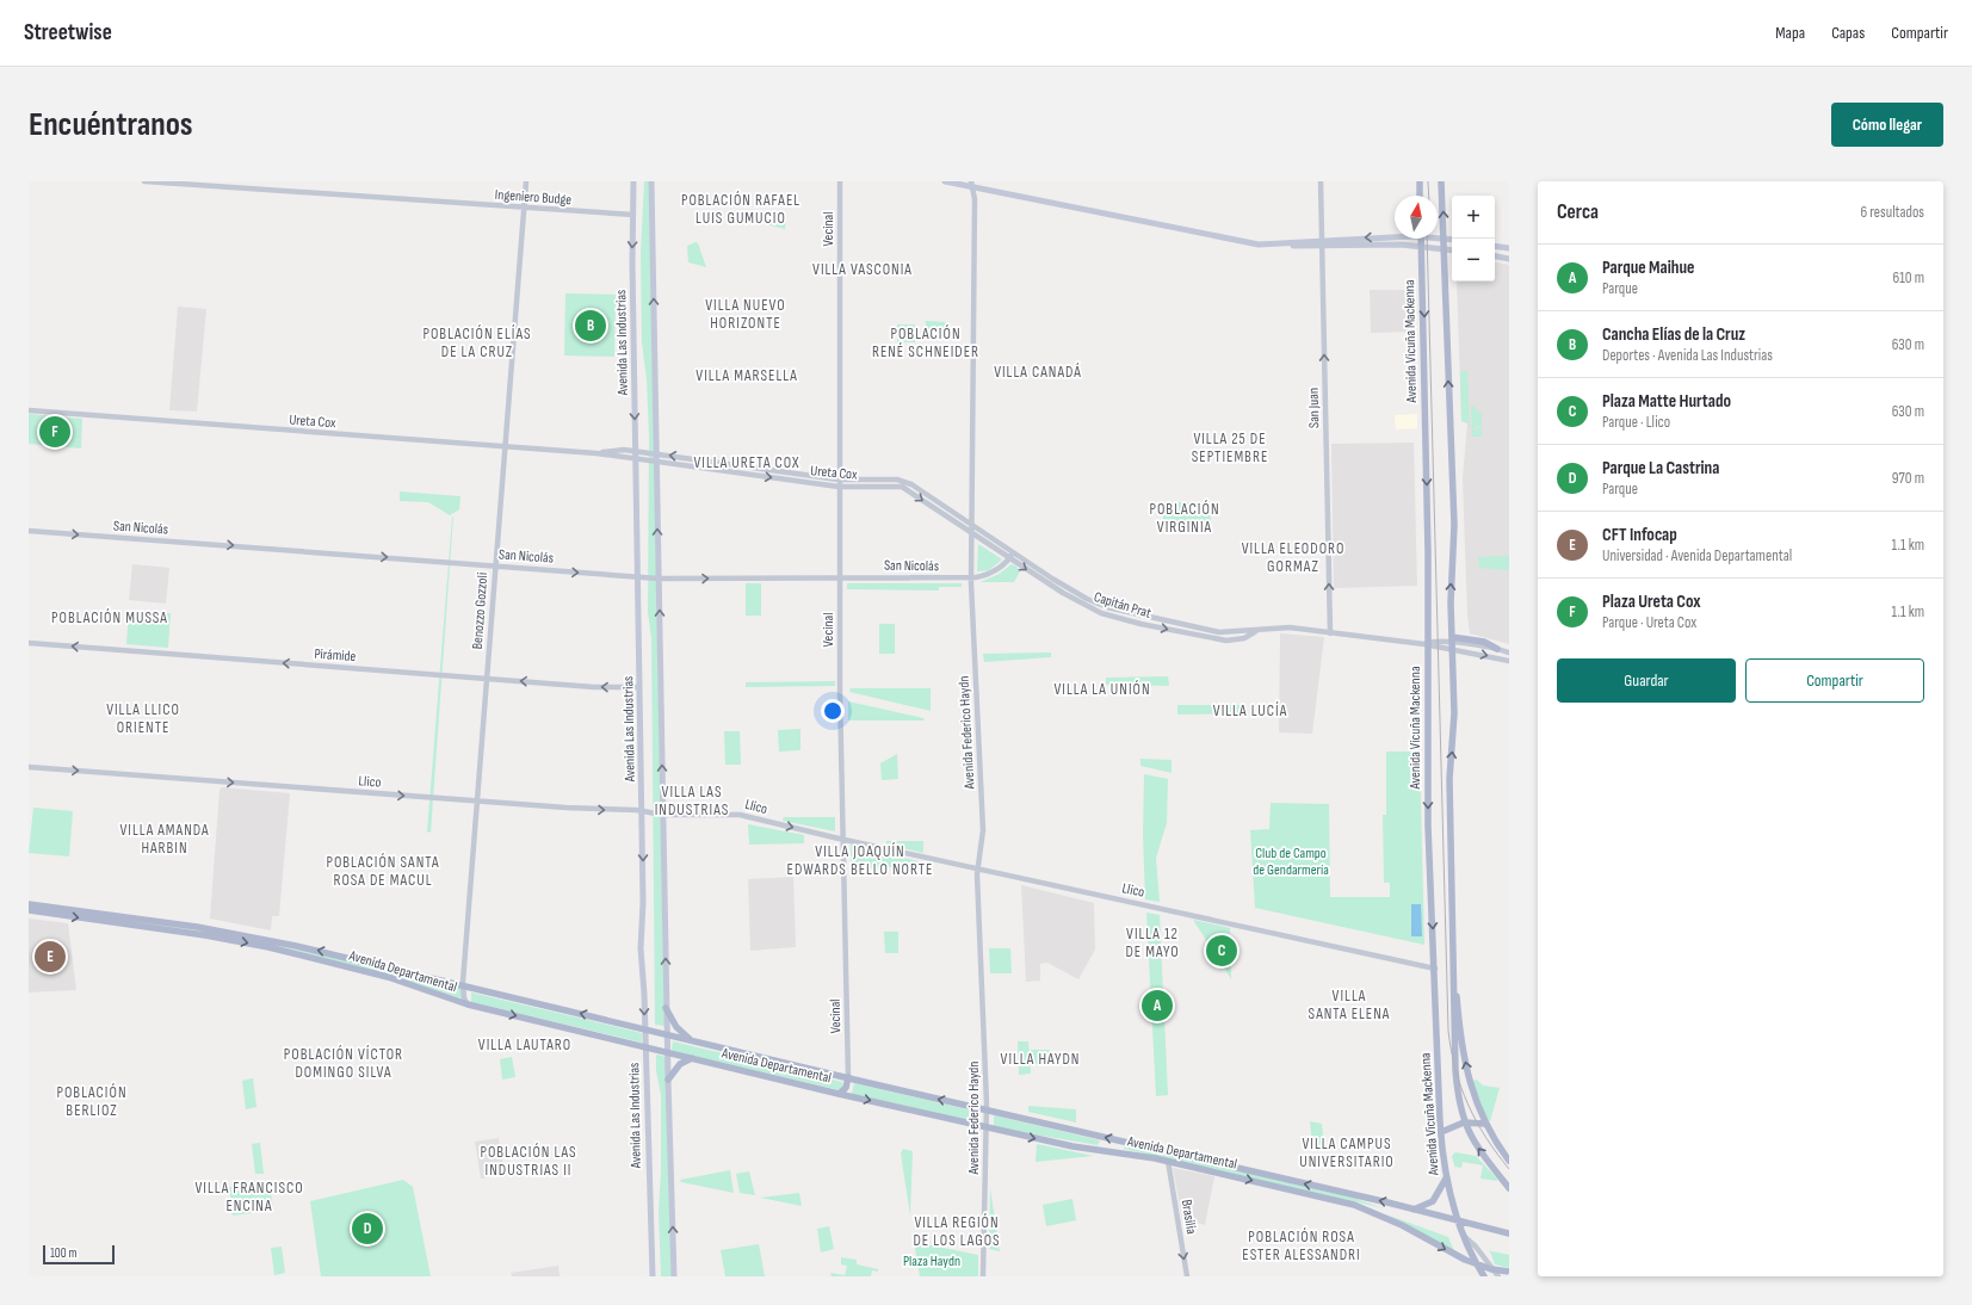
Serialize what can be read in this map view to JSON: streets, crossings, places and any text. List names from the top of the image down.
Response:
{
  "streets": {
    "main road": ["Avenida Vicuña Mackenna", "Avenida Las Industrias", "Avenida Departamental"],
    "street": [
      "Ingeniero Budge",
      "Vecinal",
      "San Juan",
      "Ureta Cox",
      "San Nicolás",
      "Capitán Prat",
      "Benozzo Gozzoli",
      "Pirámide",
      "Avenida Federico Haydn",
      "Llico",
      "Brasilia"
    ]
  },
  "crossings": [
    ["Ingeniero Budge", "Avenida Las Industrias"],
    ["Ingeniero Budge", "Benozzo Gozzoli"],
    ["Vecinal", "Ureta Cox"],
    ["Vecinal", "San Nicolás"],
    ["Vecinal", "Llico"],
    ["Vecinal", "Avenida Departamental"],
    ["Avenida Vicuña Mackenna", "Capitán Prat"],
    ["Avenida Vicuña Mackenna", "Llico"],
    ["Avenida Vicuña Mackenna", "Avenida Departamental"],
    ["Avenida Las Industrias", "Ureta Cox"],
    ["Avenida Las Industrias", "San Nicolás"],
    ["Avenida Las Industrias", "Pirámide"],
    ["Avenida Las Industrias", "Llico"],
    ["Avenida Las Industrias", "Avenida Departamental"],
    ["San Juan", "Capitán Prat"],
    ["Ureta Cox", "Capitán Prat"],
    ["Ureta Cox", "Benozzo Gozzoli"],
    ["Ureta Cox", "Avenida Federico Haydn"],
    ["San Nicolás", "Capitán Prat"],
    ["San Nicolás", "Benozzo Gozzoli"],
    ["San Nicolás", "Avenida Federico Haydn"],
    ["Capitán Prat", "Avenida Federico Haydn"],
    ["Benozzo Gozzoli", "Pirámide"],
    ["Benozzo Gozzoli", "Llico"],
    ["Benozzo Gozzoli", "Avenida Departamental"],
    ["Avenida Federico Haydn", "Llico"],
    ["Avenida Federico Haydn", "Avenida Departamental"],
    ["Avenida Departamental", "Brasilia"]
  ],
  "one_way": [
    "San Juan",
    "San Nicolás",
    "Pirámide",
    "Llico",
    "Brasilia"
  ],
  "districts": [
    "POBLACIÓN RAFAEL LUIS GUMUCIO",
    "VILLA VASCONIA",
    "VILLA NUEVO HORIZONTE",
    "POBLACIÓN ELÍAS DE LA CRUZ",
    "POBLACIÓN RENÉ SCHNEIDER",
    "VILLA CANADÁ",
    "VILLA MARSELLA",
    "VILLA 25 DE SEPTIEMBRE",
    "VILLA URETA COX",
    "POBLACIÓN VIRGINIA",
    "VILLA ELEODORO GORMAZ",
    "POBLACIÓN MUSSA",
    "VILLA LA UNIÓN",
    "VILLA LLICO ORIENTE",
    "VILLA LUCÍA",
    "VILLA LAS INDUSTRIAS",
    "VILLA AMANDA HARBIN",
    "VILLA JOAQUÍN EDWARDS BELLO NORTE",
    "POBLACIÓN SANTA ROSA DE MACUL",
    "VILLA 12 DE MAYO",
    "VILLA SANTA ELENA",
    "VILLA LAUTARO",
    "POBLACIÓN VÍCTOR DOMINGO SILVA",
    "VILLA HAYDN",
    "POBLACIÓN BERLIOZ",
    "VILLA CAMPUS UNIVERSITARIO",
    "POBLACIÓN LAS INDUSTRIAS II",
    "VILLA FRANCISCO ENCINA",
    "VILLA REGIÓN DE LOS LAGOS",
    "POBLACIÓN ROSA ESTER ALESSANDRI"
  ],
  "parks": ["Club de Campo de Gendarmería", "Plaza Haydn"],
  "scale_bar": "100 m",
  "north": "top",
  "page": {
    "header": "Streetwise",
    "nav": ["Mapa", "Capas", "Compartir"],
    "buttons": [
      "Cómo llegar",
      ["Guardar", "Compartir"]
    ],
    "title": "Encuéntranos",
    "heading": ["Cerca", "6 resultados"],
    "map_buttons": ["+", "−"],
    "list": [
      {
        "mark": "A",
        "name": "Parque Maihue",
        "note": "Parque",
        "value": "610 m"
      },
      {
        "mark": "B",
        "name": "Cancha Elías de la Cruz",
        "note": "Deportes · Avenida Las Industrias",
        "value": "630 m"
      },
      {
        "mark": "C",
        "name": "Plaza Matte Hurtado",
        "note": "Parque · Llico",
        "value": "630 m"
      },
      {
        "mark": "D",
        "name": "Parque La Castrina",
        "note": "Parque",
        "value": "970 m"
      },
      {
        "mark": "E",
        "name": "CFT Infocap",
        "note": "Universidad · Avenida Departamental",
        "value": "1.1 km"
      },
      {
        "mark": "F",
        "name": "Plaza Ureta Cox",
        "note": "Parque · Ureta Cox",
        "value": "1.1 km"
      }
    ],
    "pins": [
      "B",
      "F",
      "C",
      "E",
      "A",
      "D"
    ],
    "scale": "100 m"
  }
}
